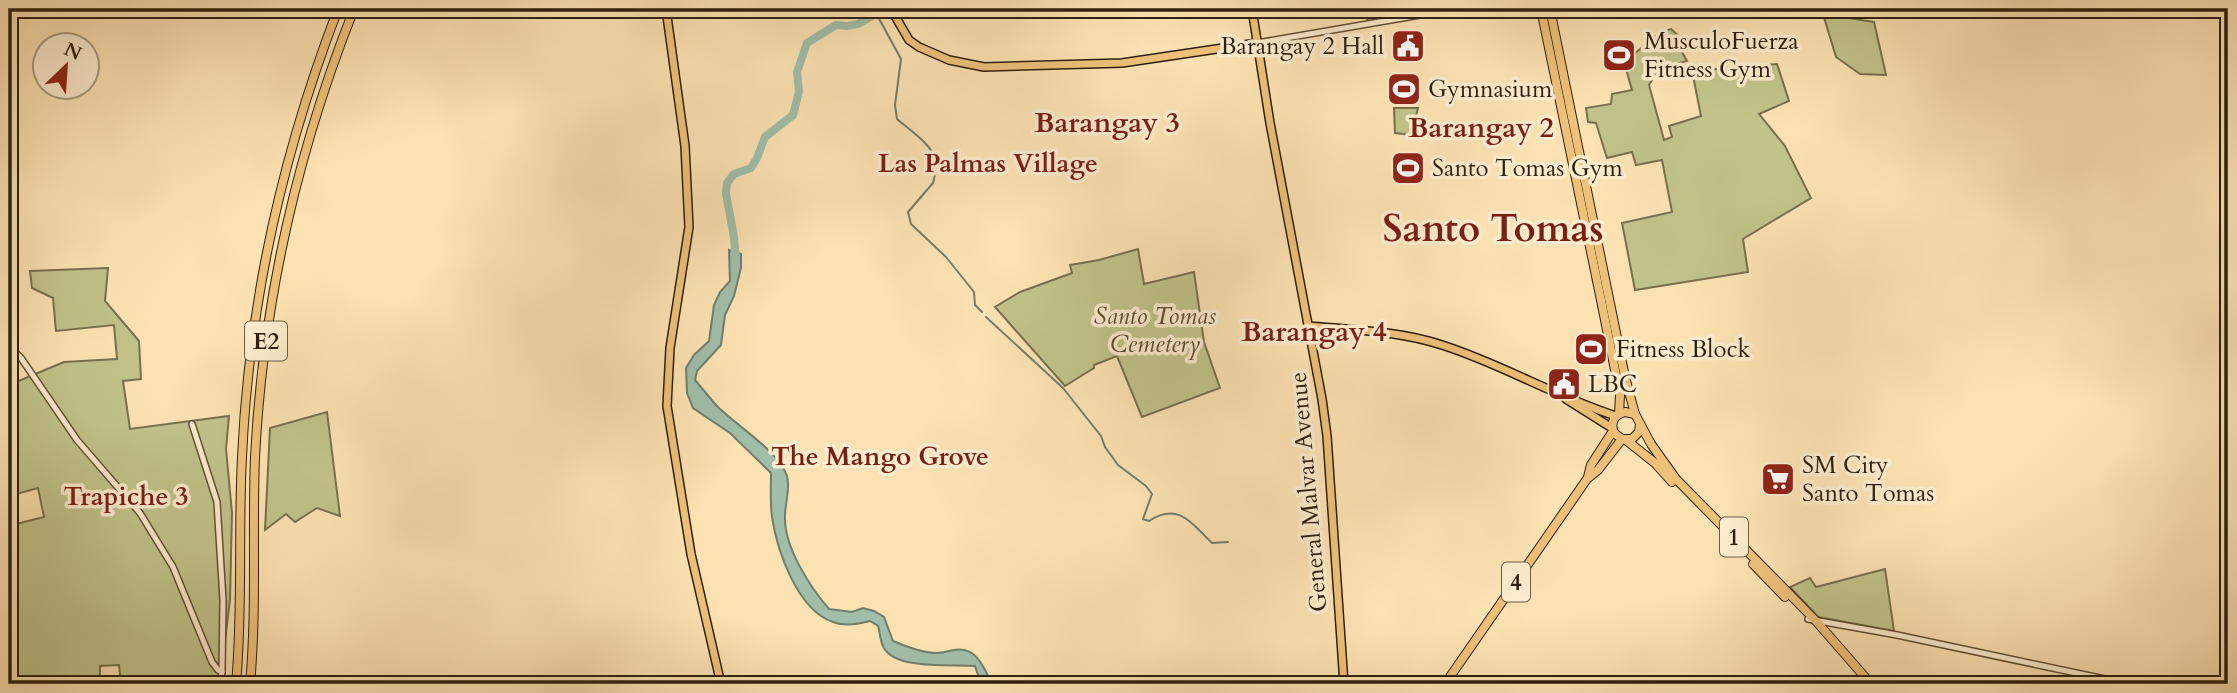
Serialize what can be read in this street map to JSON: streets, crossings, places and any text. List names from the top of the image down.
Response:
{
  "streets": {
    "highway": ["E2", "1", "4"],
    "main road": ["General Malvar Avenue"]
  },
  "crossings": [
    ["1", "4"]
  ],
  "districts": [
    "Barangay 3",
    "Barangay 2",
    "Las Palmas Village",
    "Santo Tomas",
    "Barangay 4",
    "The Mango Grove",
    "Trapiche 3"
  ],
  "parks": ["Santo Tomas Cemetery"],
  "places": {
    "public building": ["Barangay 2 Hall", "LBC"],
    "sports": [
      "MusculoFuerza Fitness Gym",
      "Gymnasium",
      "Santo Tomas Gym",
      "Fitness Block"
    ],
    "supermarket": ["SM City Santo Tomas"]
  },
  "north": "top right"
}
